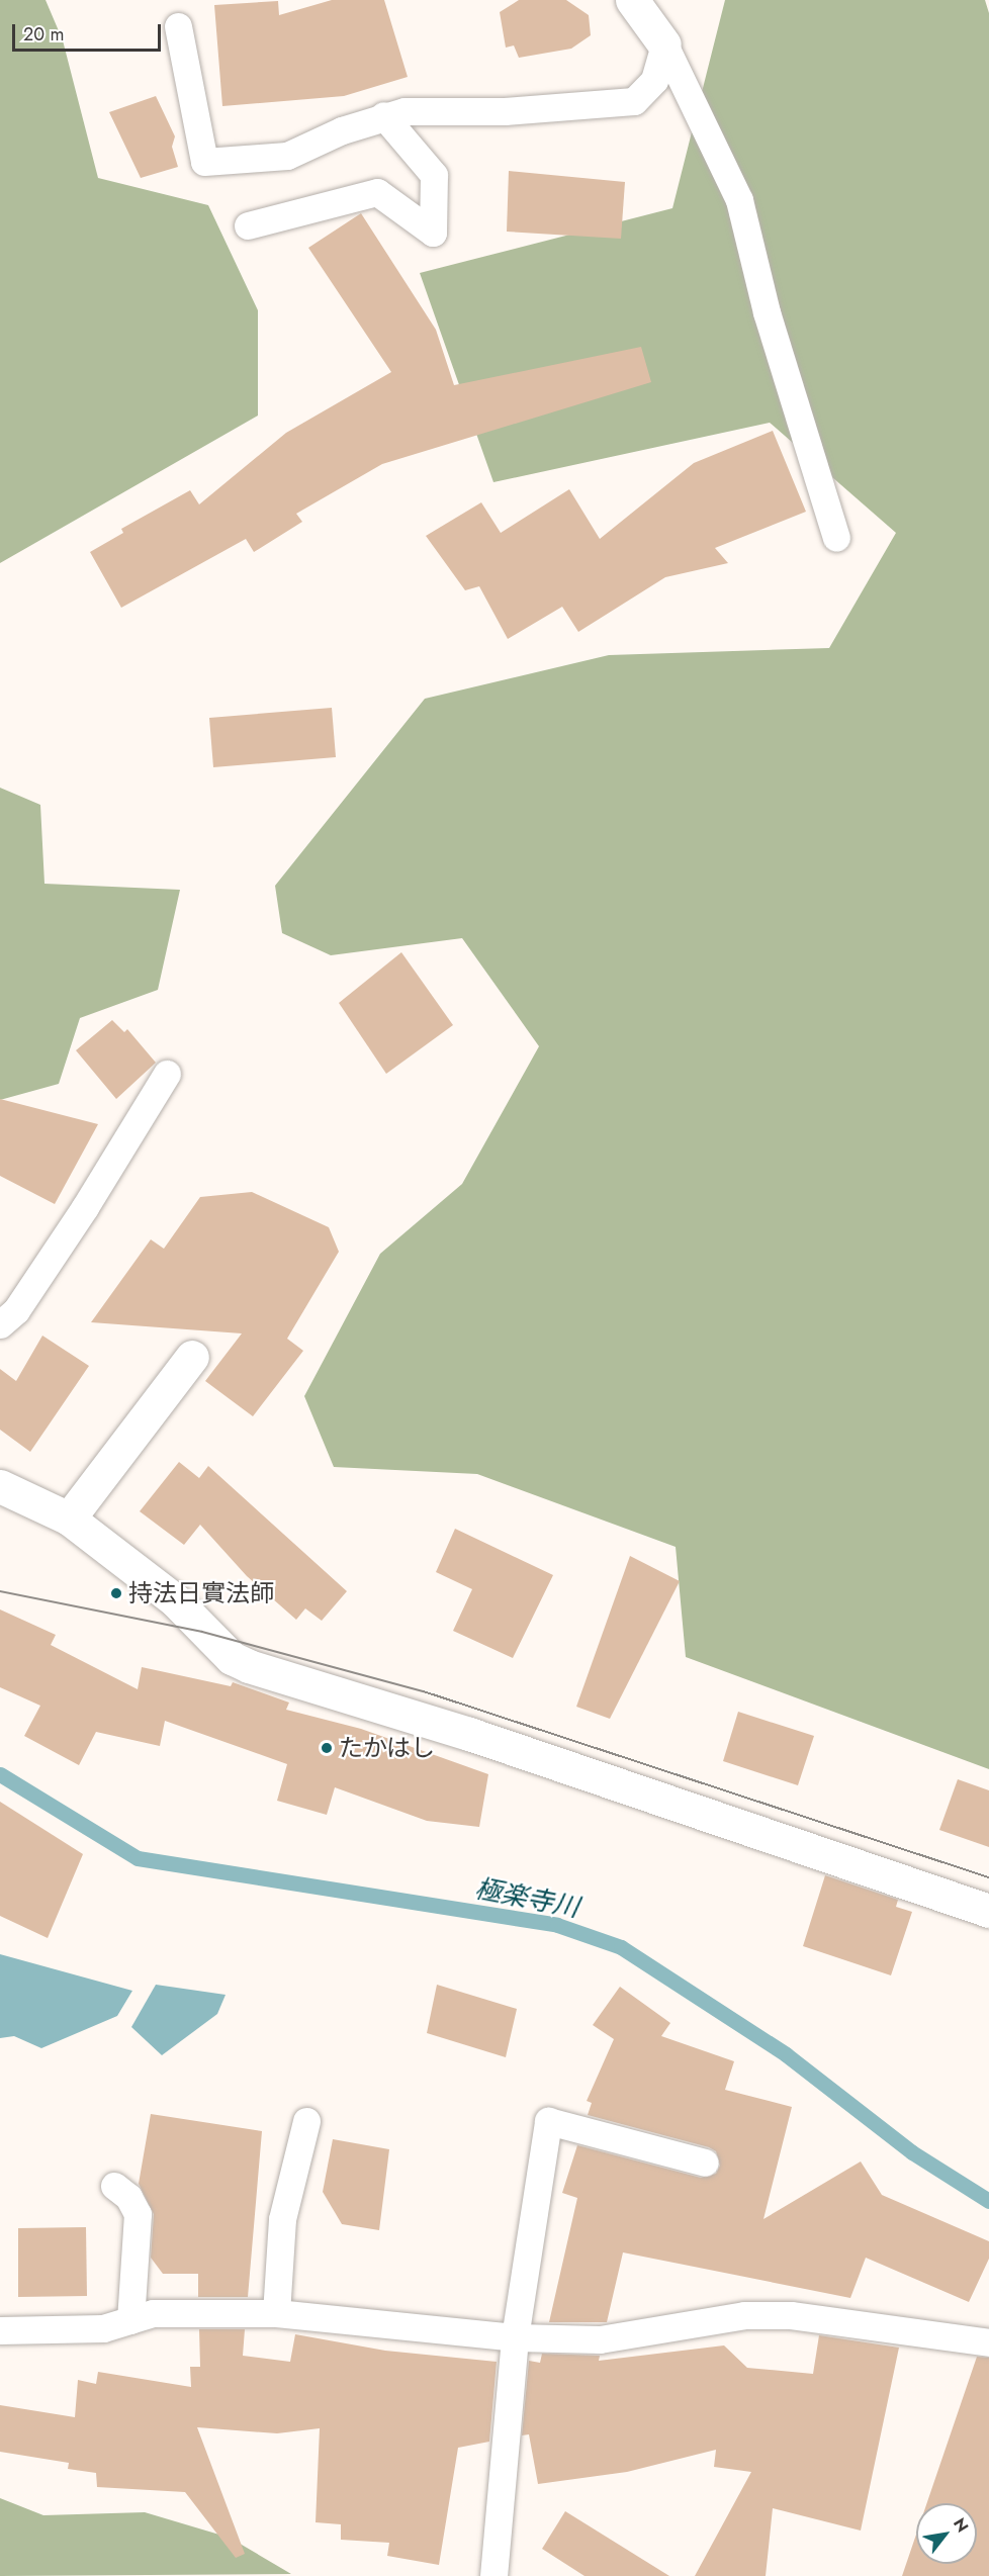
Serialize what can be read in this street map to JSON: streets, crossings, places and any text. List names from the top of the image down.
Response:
{
  "water": ["極楽寺川"],
  "places": ["持法日實法師", "たかはし"],
  "scale_bar": "20 m",
  "north": "top right"
}
